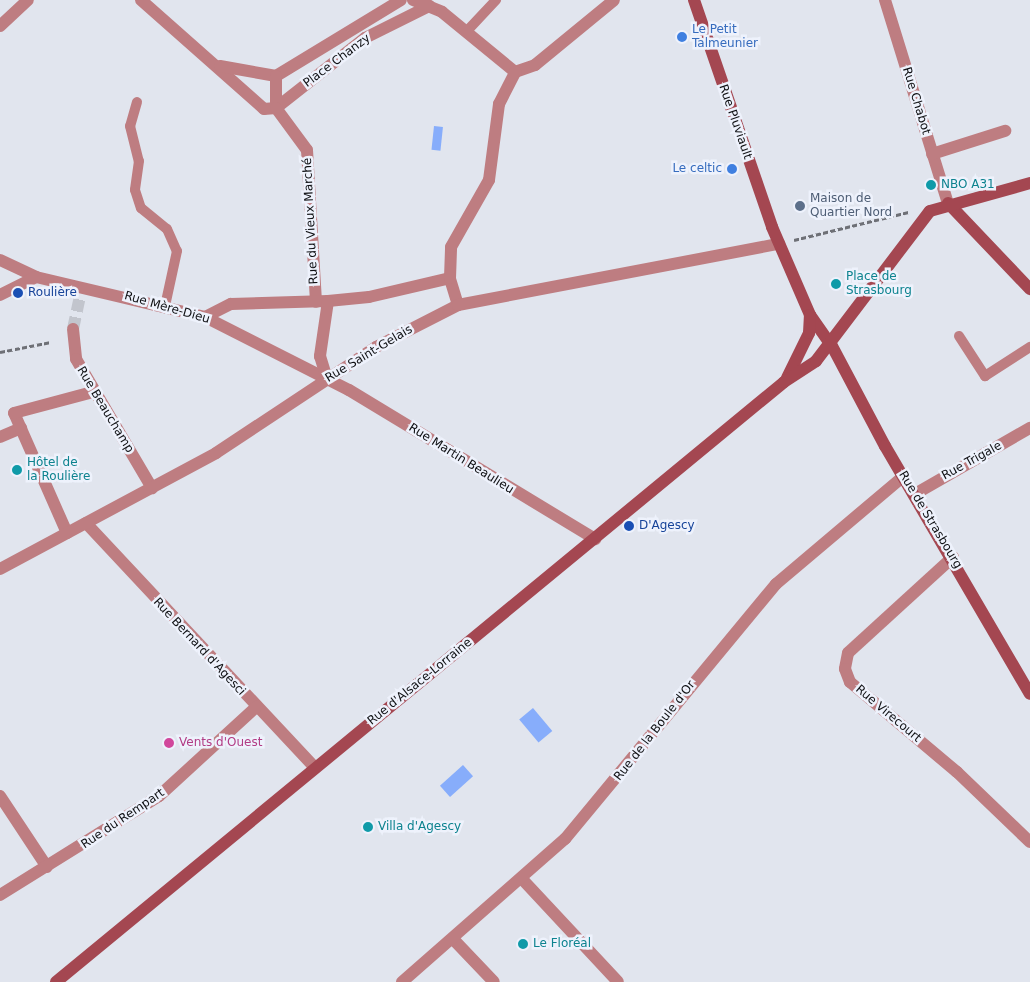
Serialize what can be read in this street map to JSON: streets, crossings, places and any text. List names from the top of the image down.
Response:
{
  "streets": {
    "main road": ["Rue Pluviault", "Rue de Strasbourg", "Rue d'Alsace-Lorraine"],
    "street": [
      "Place Chanzy",
      "Rue Chabot",
      "Rue du Vieux Marché",
      "Rue Mère-Dieu",
      "Rue Saint-Gelais",
      "Rue Beauchamp",
      "Rue Martin Beaulieu",
      "Rue Trigale",
      "Rue Bernard d'Agesci",
      "Rue Virecourt",
      "Rue de la Boule d'Or",
      "Rue du Rempart"
    ]
  },
  "crossings": [
    ["Place Chanzy", "Rue du Vieux Marché"],
    ["Rue Pluviault", "Rue Saint-Gelais"],
    ["Rue du Vieux Marché", "Rue Mère-Dieu"],
    ["Rue du Vieux Marché", "Rue Saint-Gelais"],
    ["Rue du Vieux Marché", "Rue Martin Beaulieu"],
    ["Rue Mère-Dieu", "Rue Saint-Gelais"],
    ["Rue Mère-Dieu", "Rue Martin Beaulieu"],
    ["Rue Saint-Gelais", "Rue Beauchamp"],
    ["Rue Saint-Gelais", "Rue Martin Beaulieu"],
    ["Rue Saint-Gelais", "Rue Bernard d'Agesci"],
    ["Rue Martin Beaulieu", "Rue d'Alsace-Lorraine"],
    ["Rue Trigale", "Rue de Strasbourg"],
    ["Rue de Strasbourg", "Rue Virecourt"],
    ["Rue de Strasbourg", "Rue de la Boule d'Or"],
    ["Rue Bernard d'Agesci", "Rue d'Alsace-Lorraine"],
    ["Rue Bernard d'Agesci", "Rue du Rempart"]
  ],
  "places": [
    "Le Petit Talmeunier",
    "Le celtic",
    "NBO A31",
    "Maison de Quartier Nord",
    "Place de Strasbourg",
    "Roulière",
    "Hôtel de la Roulière",
    "D'Agescy",
    "Vents d'Ouest",
    "Villa d'Agescy",
    "Le Floréal"
  ]
}
